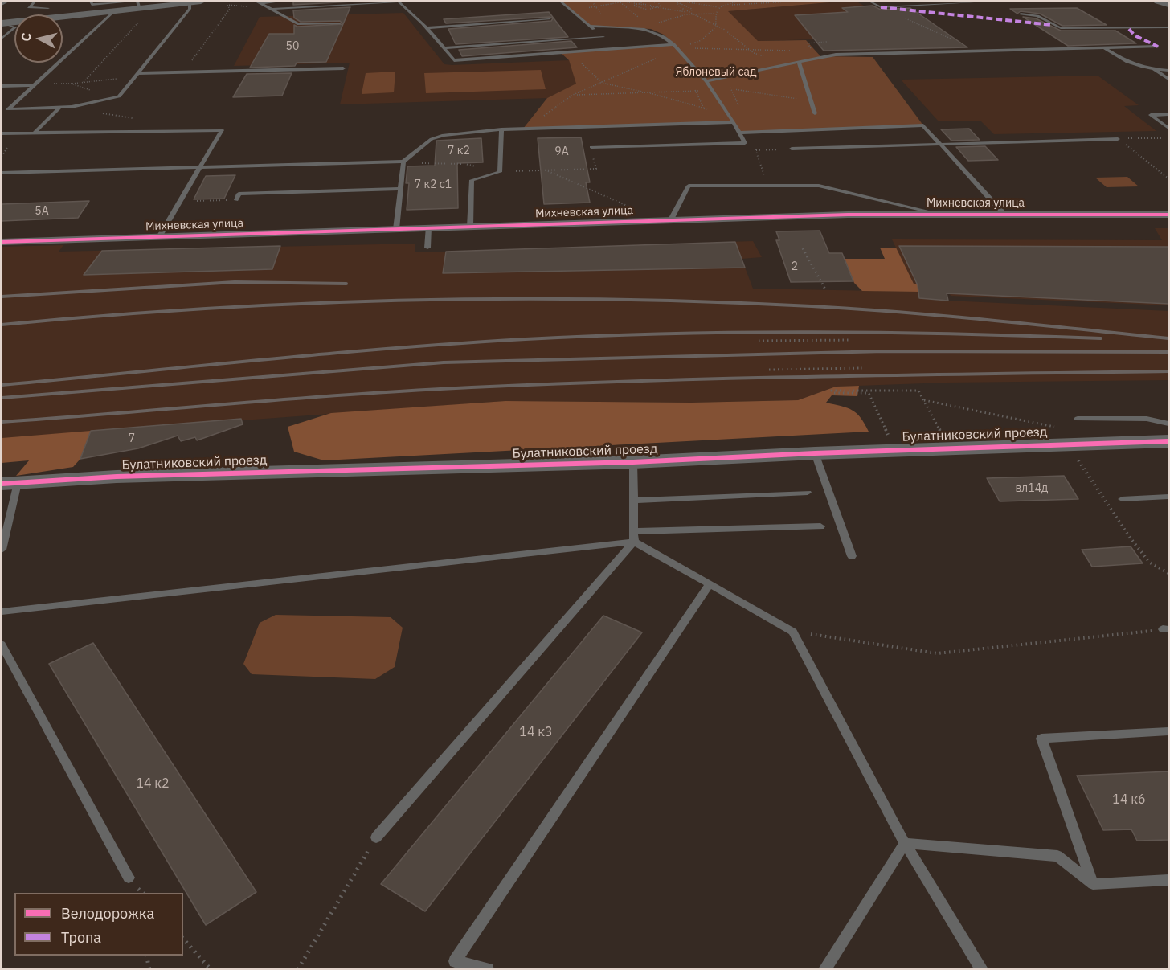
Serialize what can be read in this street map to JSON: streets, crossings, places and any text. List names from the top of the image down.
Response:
{
  "streets": {
    "street": ["Михневская улица", "Булатниковский проезд"]
  },
  "parks": ["Яблоневый сад"],
  "house_numbers": [
    "50",
    "7 к2",
    "9А",
    "7 к2 с1",
    "5А",
    "2",
    "7",
    "вл14д",
    "14 к3",
    "14 к2",
    "14 к6"
  ],
  "legend": ["Велодорожка", "Тропа"],
  "north": "left"
}
